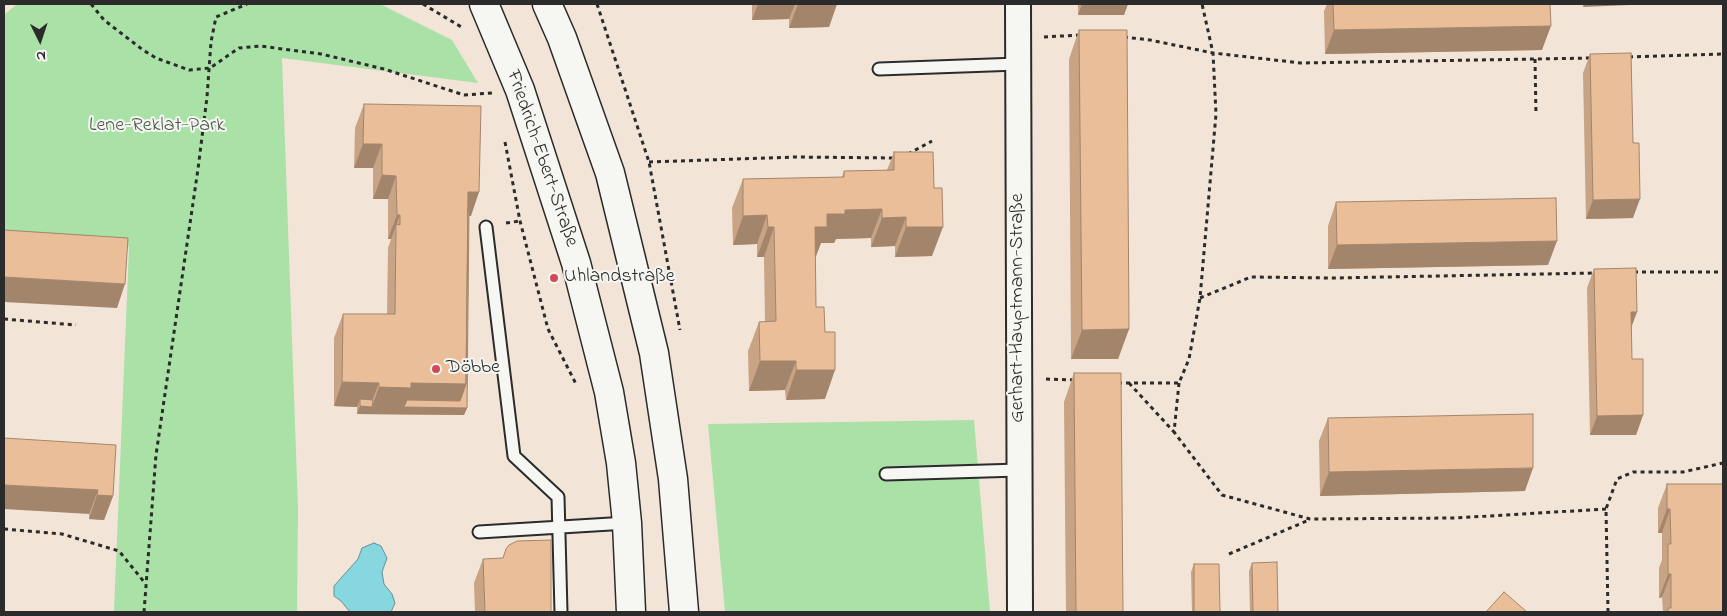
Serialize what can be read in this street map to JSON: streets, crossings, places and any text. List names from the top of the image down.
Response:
{
  "streets": {
    "main road": ["Friedrich-Ebert-Straße"],
    "street": ["Gerhart-Hauptmann-Straße"]
  },
  "parks": ["Lene-Reklat-Park"],
  "places": ["Uhlandstraße", "Döbbe"],
  "north": "bottom"
}
